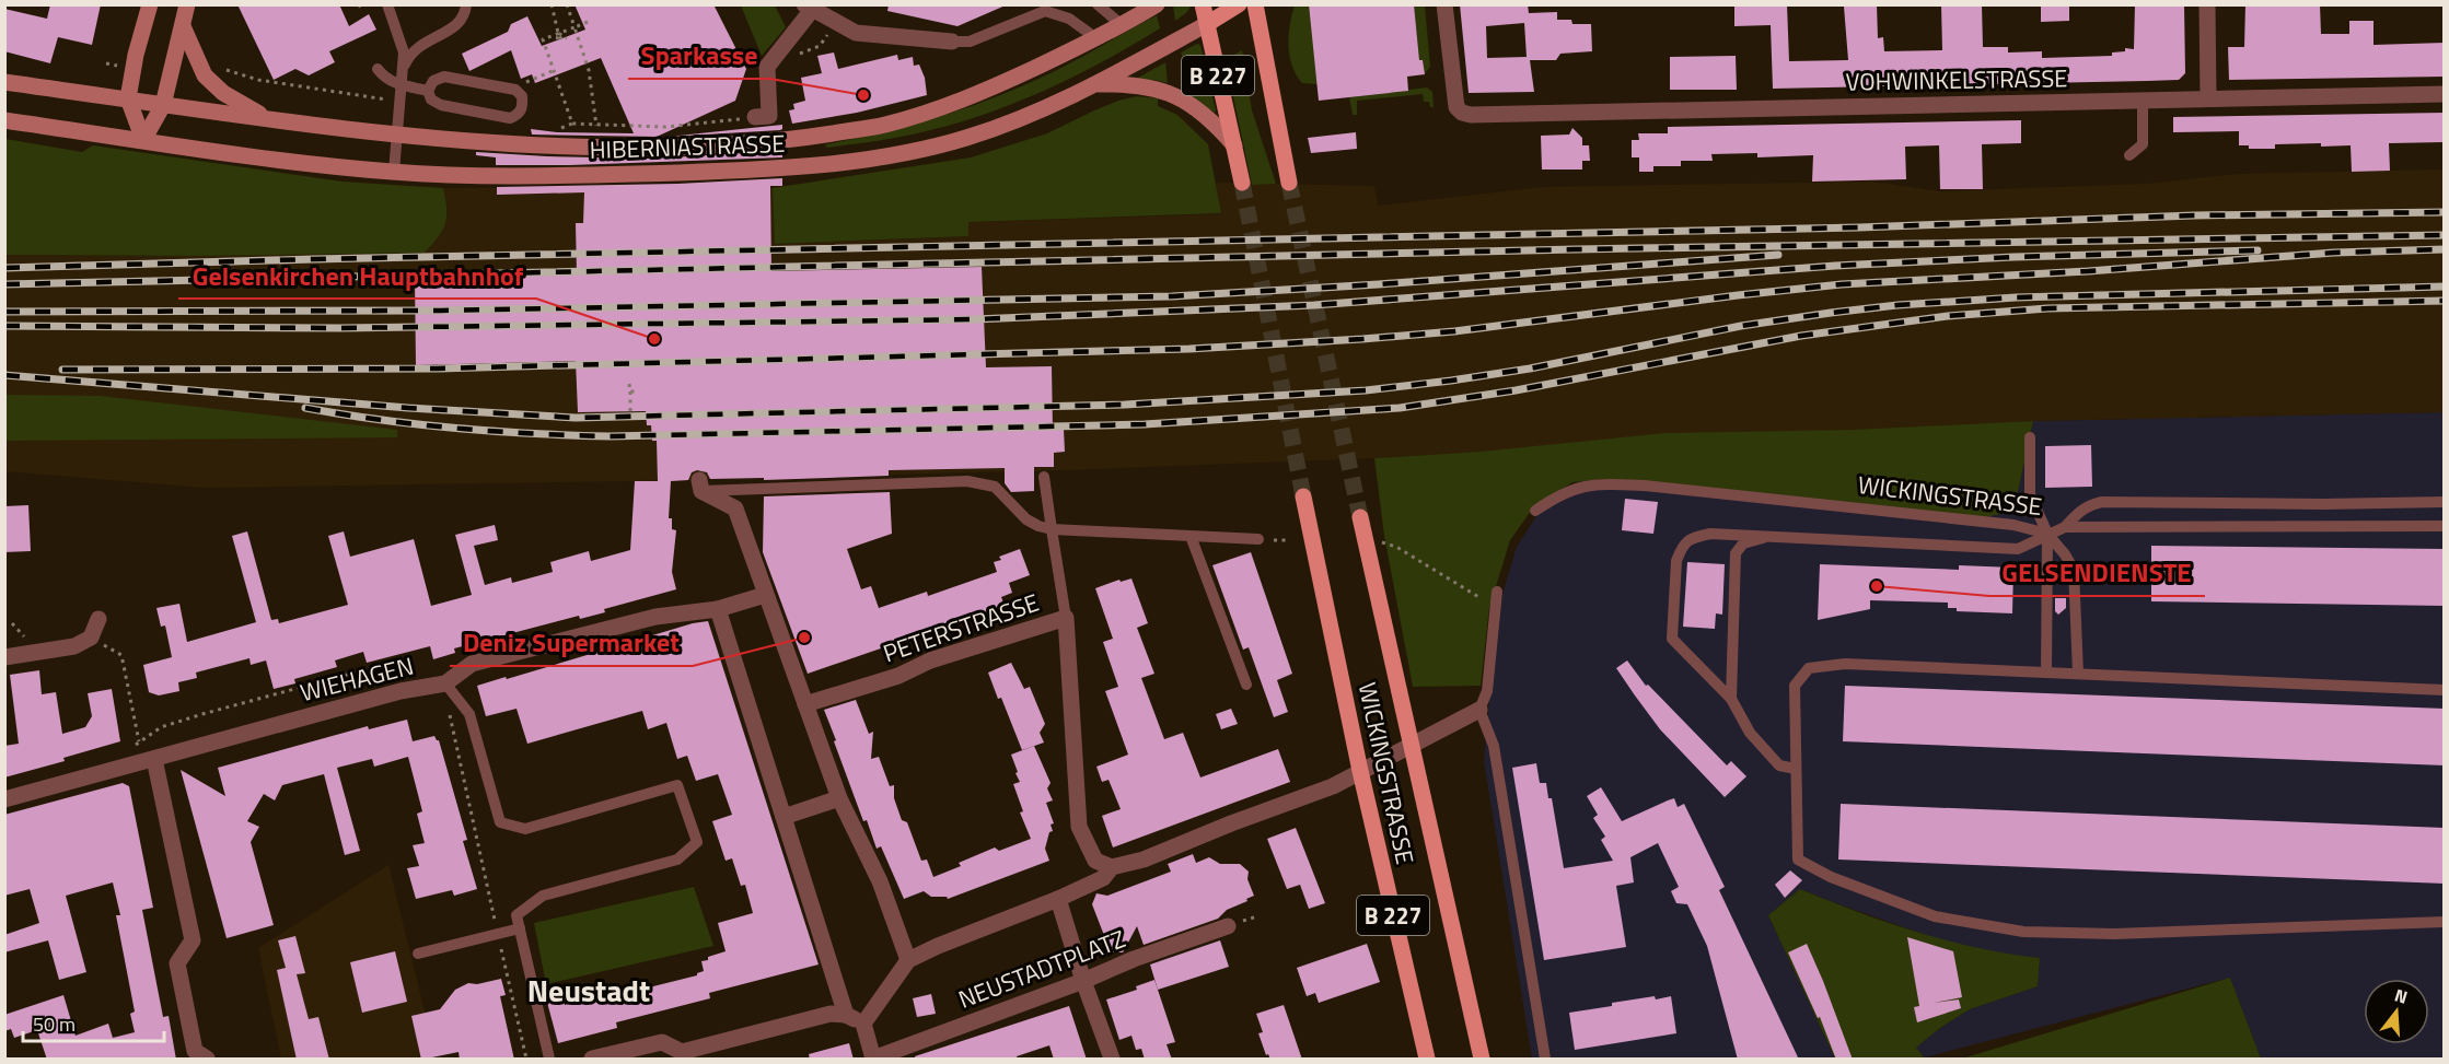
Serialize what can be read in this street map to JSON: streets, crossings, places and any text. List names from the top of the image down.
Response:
{
  "streets": {
    "main road": ["B 227", "HIBERNIASTRASSE", "WICKINGSTRASSE"],
    "street": [
      "VOHWINKELSTRASSE",
      "PETERSTRASSE",
      "WIEHAGEN",
      "NEUSTADTPLATZ"
    ]
  },
  "crossings": [
    ["B 227", "HIBERNIASTRASSE"]
  ],
  "districts": ["Neustadt"],
  "places": [
    "Sparkasse",
    "Gelsenkirchen Hauptbahnhof",
    "GELSENDIENSTE",
    "Deniz Supermarket"
  ],
  "scale_bar": "50 m",
  "north": "top"
}
